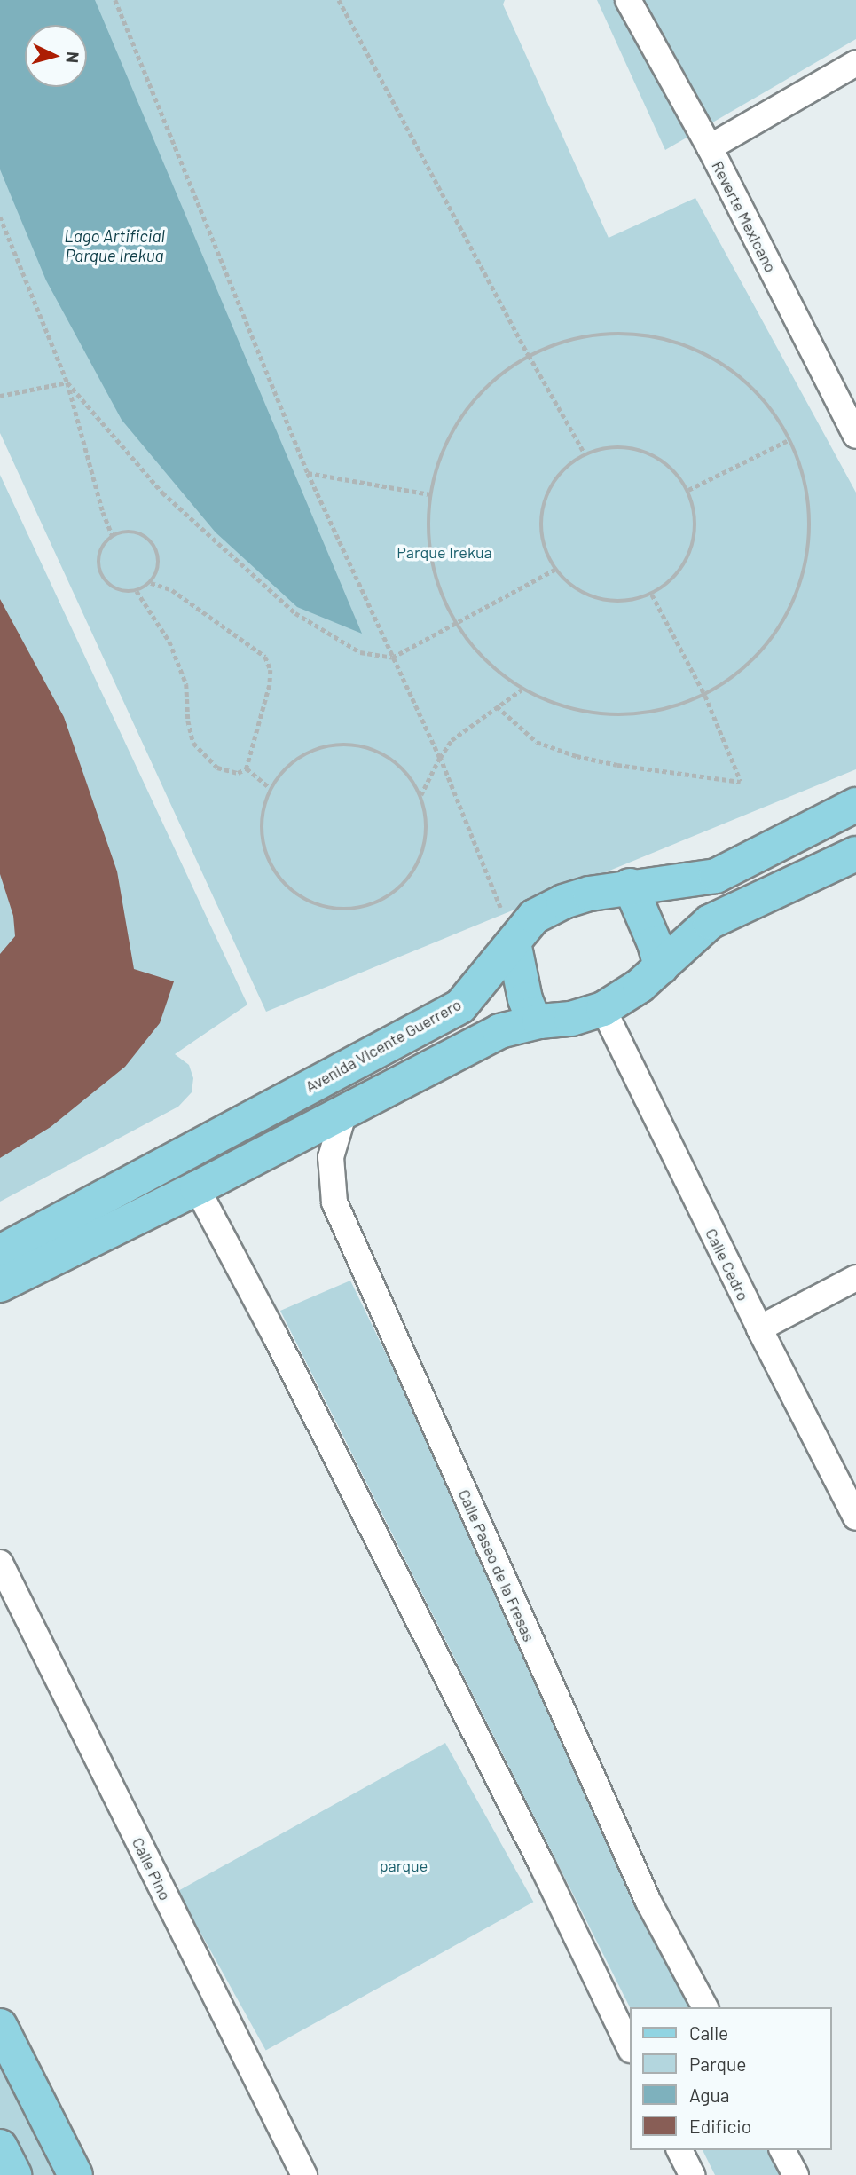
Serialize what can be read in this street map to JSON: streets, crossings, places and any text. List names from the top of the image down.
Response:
{
  "streets": {
    "main road": ["Avenida Vicente Guerrero"],
    "street": [
      "Reverte Mexicano",
      "Calle Cedro",
      "Calle Paseo de la Fresas",
      "Calle Pino"
    ]
  },
  "crossings": [
    ["Avenida Vicente Guerrero", "Calle Cedro"]
  ],
  "water": ["Lago Artificial Parque Irekua"],
  "parks": ["Parque Irekua", "parque"],
  "legend": [
    "Calle",
    "Parque",
    "Agua",
    "Edificio"
  ],
  "north": "right"
}
